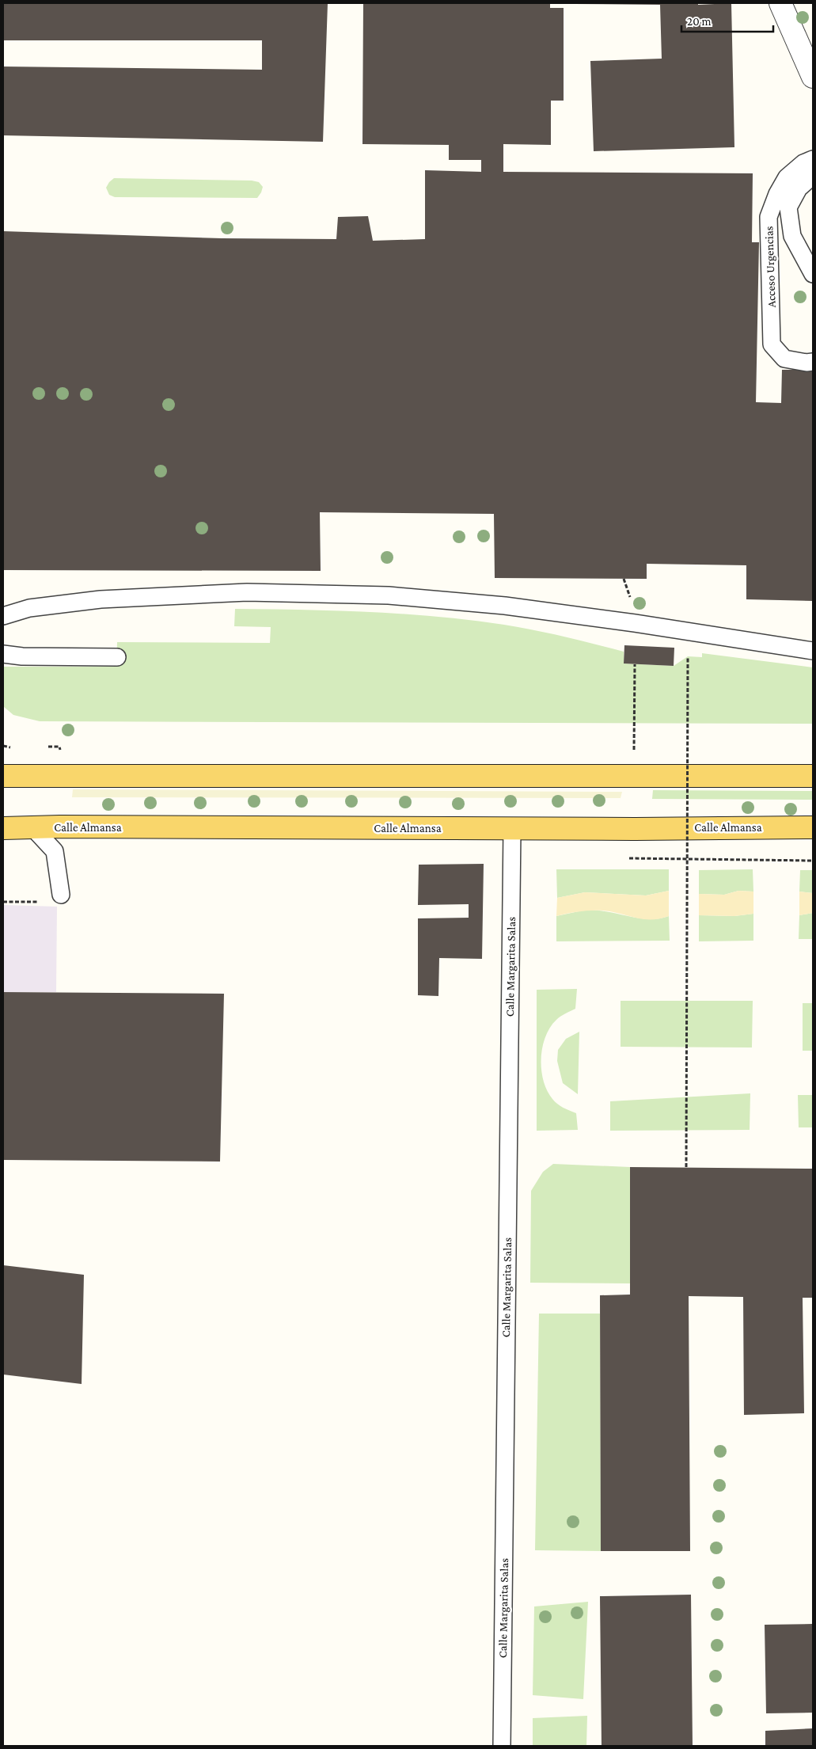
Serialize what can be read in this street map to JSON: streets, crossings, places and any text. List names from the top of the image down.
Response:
{
  "streets": {
    "main road": ["Calle Almansa"],
    "lane": ["Acceso Urgencias", "Calle Margarita Salas"]
  },
  "crossings": [
    ["Calle Almansa", "Calle Margarita Salas"]
  ],
  "scale_bar": "20 m"
}
